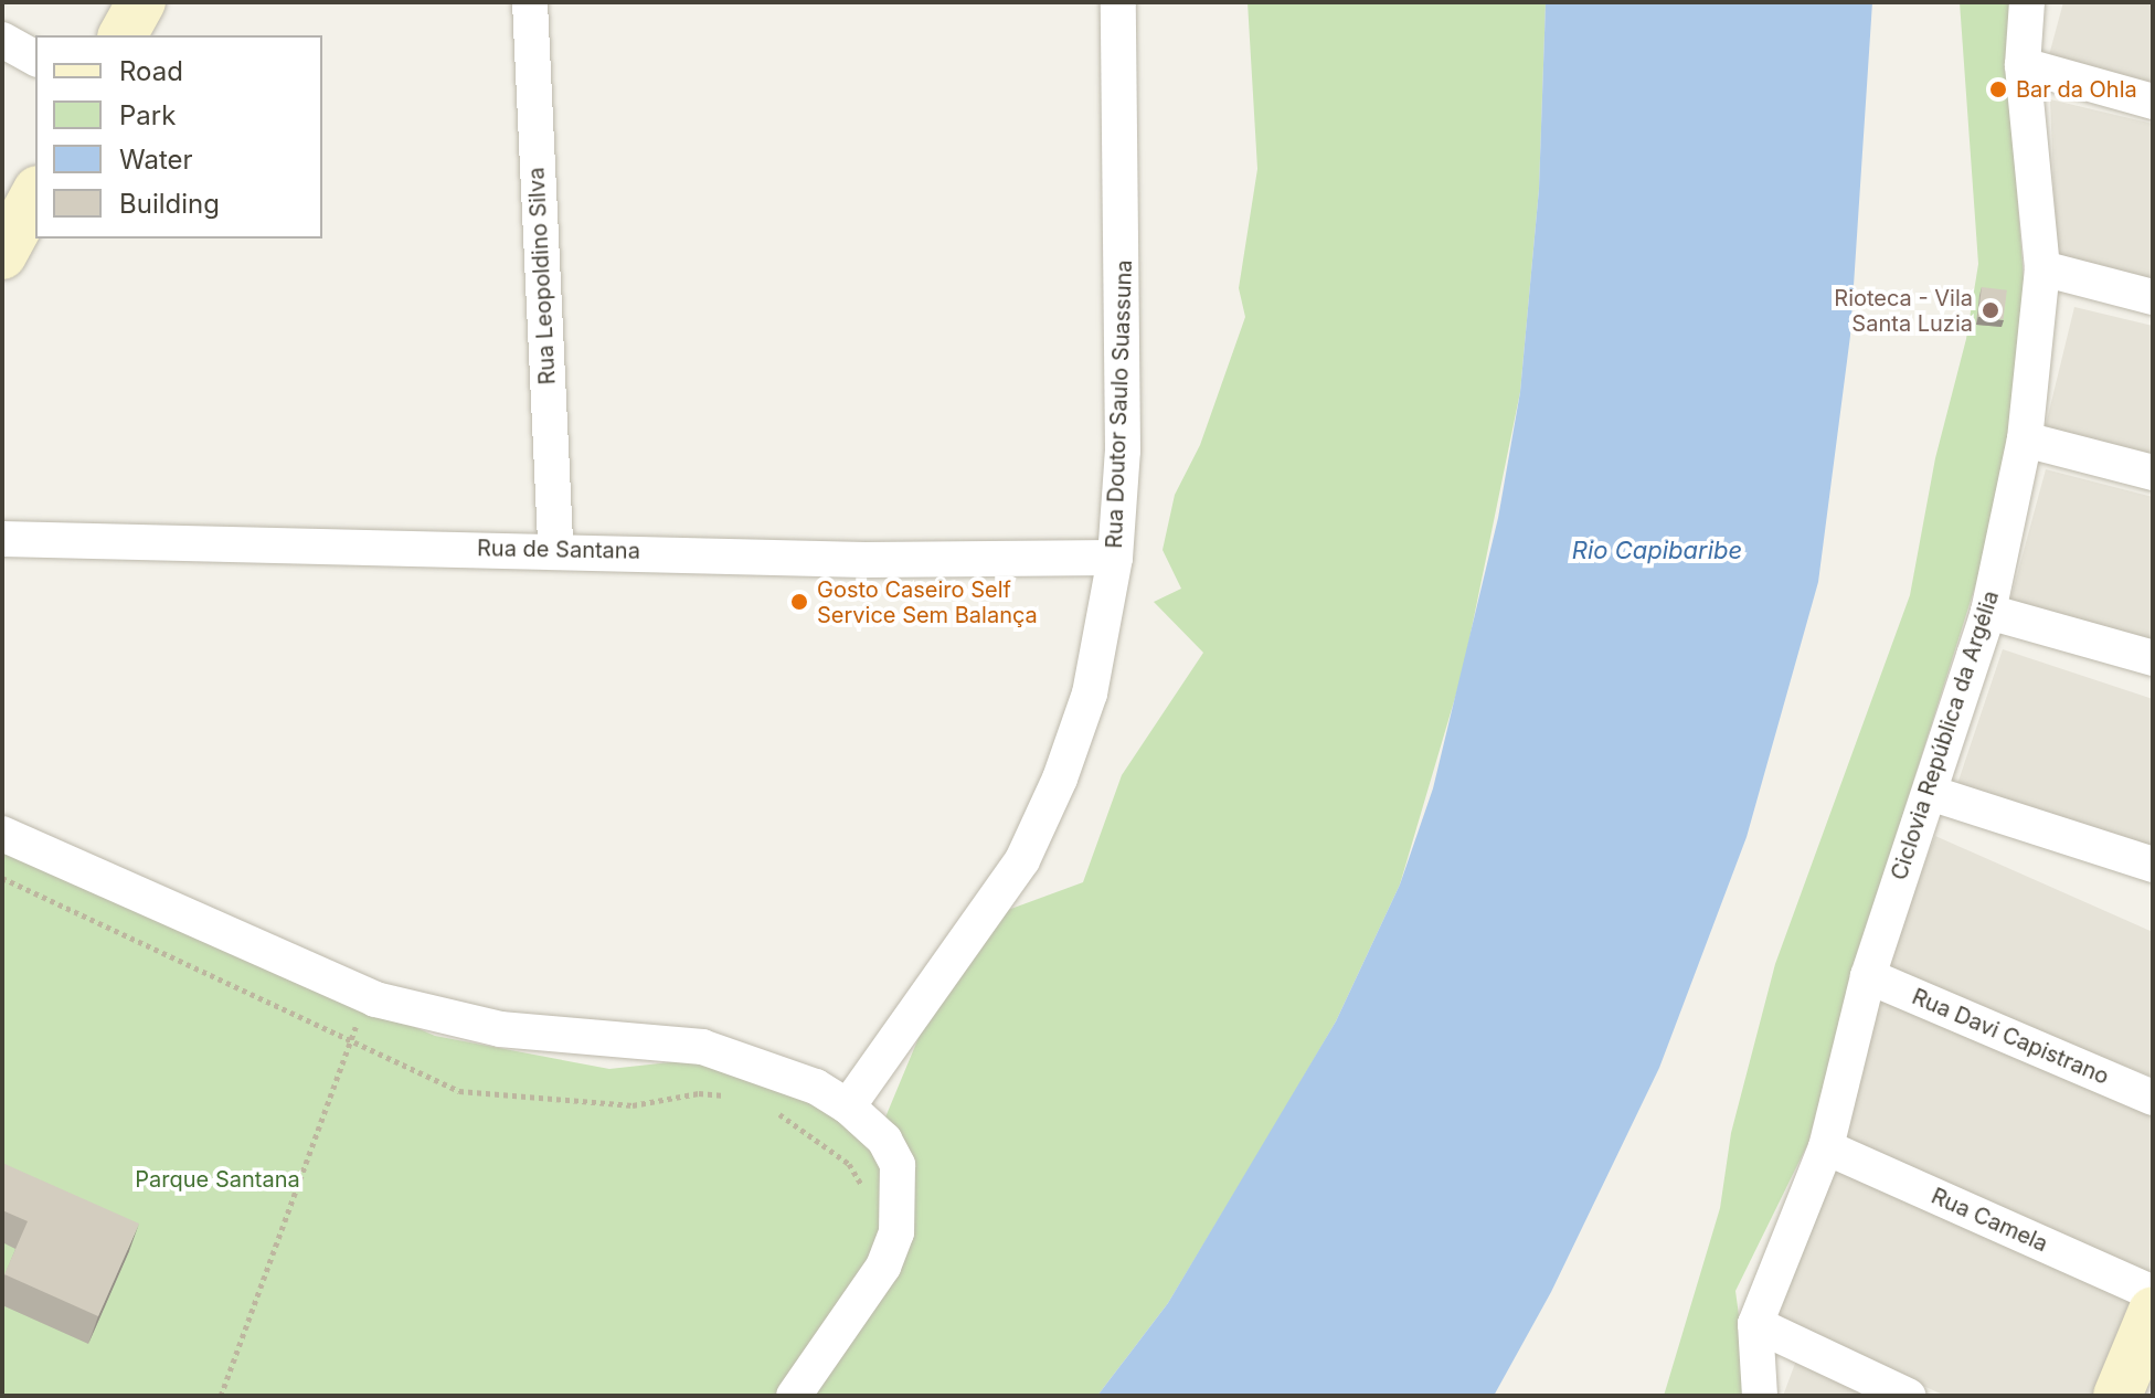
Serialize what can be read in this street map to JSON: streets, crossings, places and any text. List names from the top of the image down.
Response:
{
  "streets": {
    "street": [
      "Rua Leopoldino Silva",
      "Rua Doutor Saulo Suassuna",
      "Rua de Santana",
      "Ciclovia República da Argélia",
      "Rua Davi Capistrano",
      "Rua Camela"
    ]
  },
  "crossings": [
    ["Rua Leopoldino Silva", "Rua de Santana"],
    ["Rua Doutor Saulo Suassuna", "Rua de Santana"],
    ["Ciclovia República da Argélia", "Rua Davi Capistrano"],
    ["Ciclovia República da Argélia", "Rua Camela"]
  ],
  "water": ["Rio Capibaribe"],
  "parks": ["Parque Santana"],
  "places": ["Bar da Ohla", "Rioteca - Vila Santa Luzia", "Gosto Caseiro Self Service Sem Balança"],
  "legend": [
    "Road",
    "Park",
    "Water",
    "Building"
  ]
}
